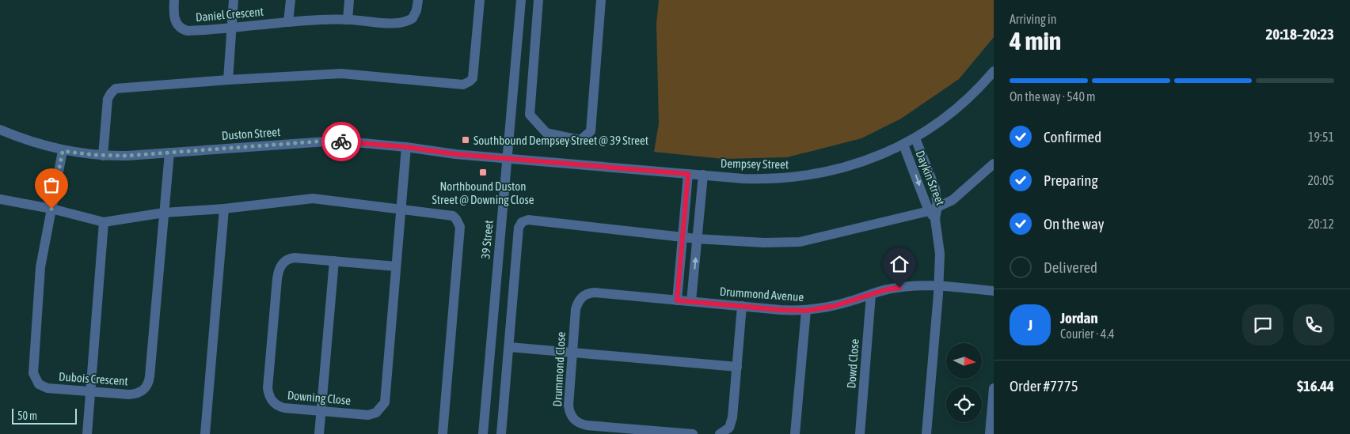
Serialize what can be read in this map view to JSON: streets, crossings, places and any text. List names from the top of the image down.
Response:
{
  "streets": {
    "street": [
      "Daniel Crescent",
      "Duston Street",
      "Dempsey Street",
      "Daykin Street",
      "39 Street",
      "Drummond Avenue",
      "Dowd Close",
      "Drummond Close",
      "Dubois Crescent",
      "Downing Close"
    ]
  },
  "crossings": [
    ["Duston Street", "Dempsey Street"],
    ["Duston Street", "39 Street"],
    ["Duston Street", "Dubois Crescent"],
    ["Duston Street", "Downing Close"],
    ["Dempsey Street", "Daykin Street"],
    ["Dempsey Street", "39 Street"],
    ["Daykin Street", "Drummond Avenue"],
    ["Drummond Avenue", "Dowd Close"],
    ["Drummond Avenue", "Drummond Close"]
  ],
  "places": {
    "transit": ["Southbound Dempsey Street @ 39 Street", "Northbound Duston Street @ Downing Close"]
  },
  "scale_bar": "50 m",
  "north": "right",
  "page": {
    "heading": ["4 min", "Arriving in", "20:18–20:23"],
    "panel": [
      "Jordan",
      "Courier · 4.4",
      "Order #7775",
      "$16.44"
    ],
    "bar": "On the way · 540 m",
    "list": [
      ["Confirmed", "19:51"],
      ["Preparing", "20:05"],
      ["On the way", "20:12"],
      "Delivered"
    ],
    "round": "J",
    "scale": "50 m"
  }
}
